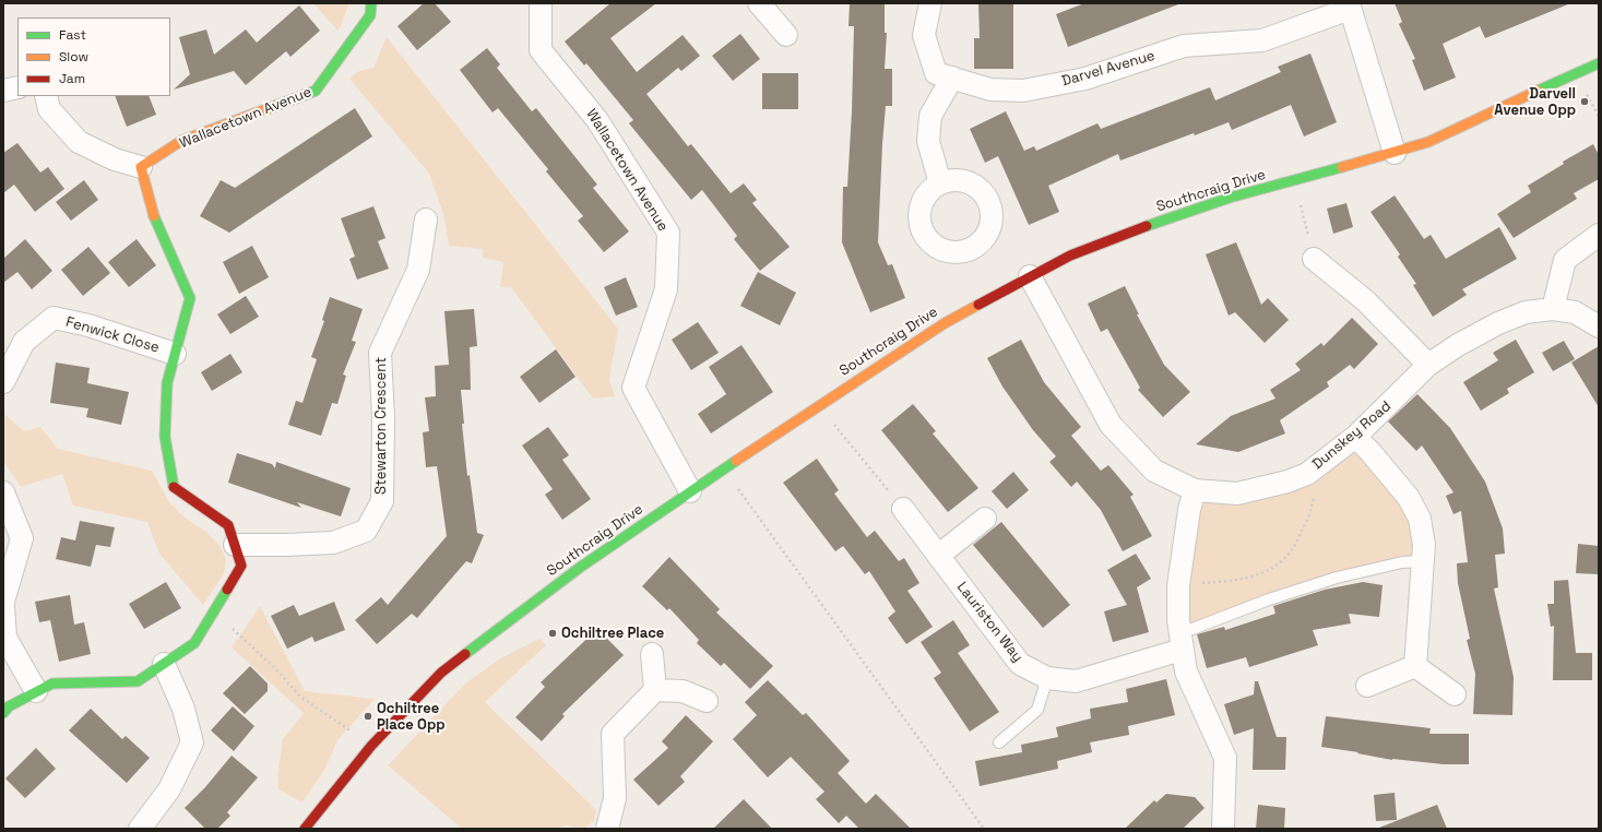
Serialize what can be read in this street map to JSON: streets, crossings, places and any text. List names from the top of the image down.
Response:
{
  "streets": {
    "street": [
      "Darvel Avenue",
      "Wallacetown Avenue",
      "Southcraig Drive",
      "Fenwick Close",
      "Stewarton Crescent",
      "Dunskey Road",
      "Lauriston Way"
    ]
  },
  "crossings": [
    ["Darvel Avenue", "Southcraig Drive"],
    ["Wallacetown Avenue", "Southcraig Drive"],
    ["Southcraig Drive", "Dunskey Road"]
  ],
  "places": ["Darvell Avenue Opp", "Ochiltree Place", "Ochiltree Place Opp"],
  "legend": ["Fast", "Slow", "Jam"]
}
